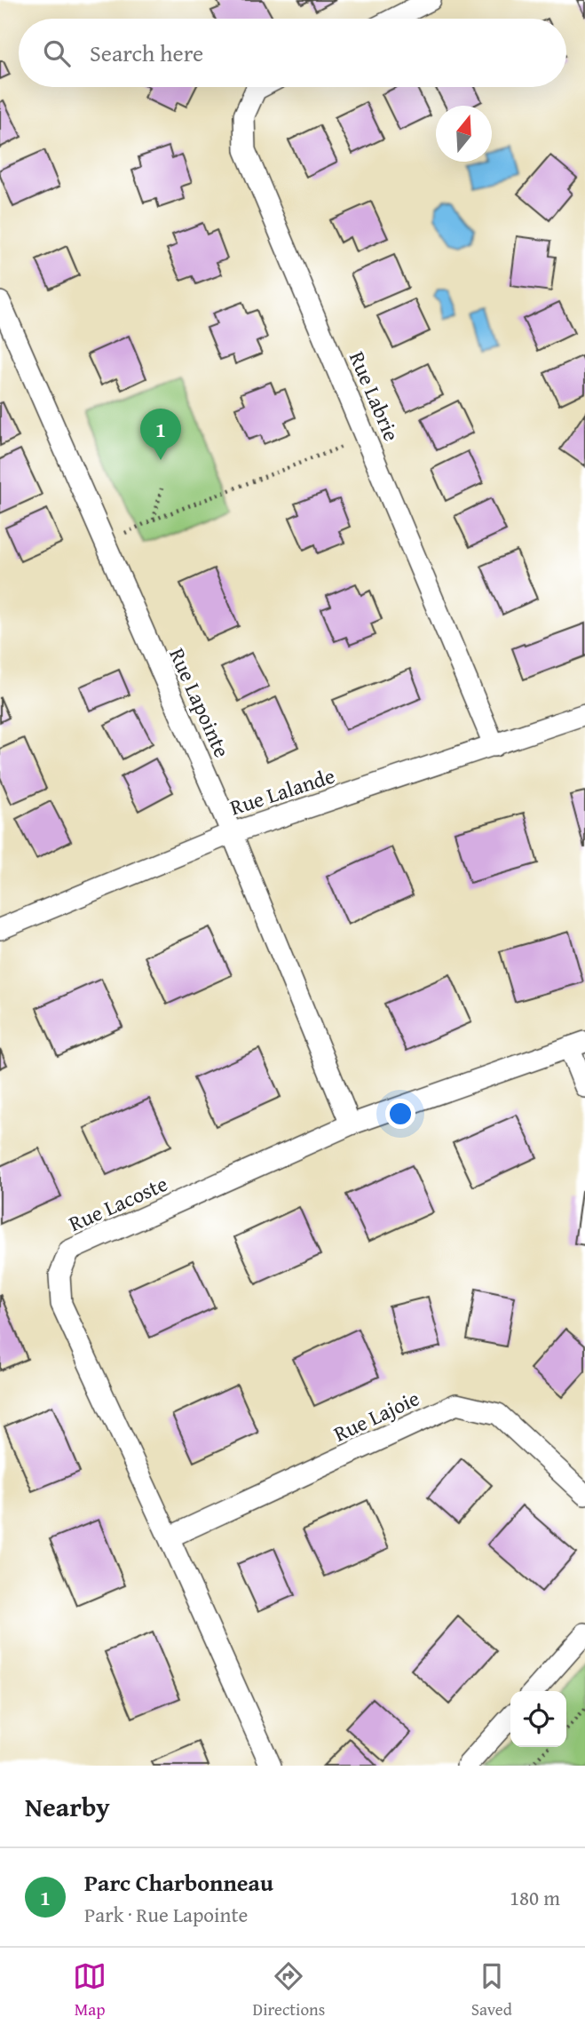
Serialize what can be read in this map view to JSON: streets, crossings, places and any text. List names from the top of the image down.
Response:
{
  "streets": {
    "street": [
      "Rue Labrie",
      "Rue Lapointe",
      "Rue Lalande",
      "Rue Lacoste",
      "Rue Lajoie"
    ]
  },
  "crossings": [
    ["Rue Labrie", "Rue Lalande"],
    ["Rue Lapointe", "Rue Lalande"],
    ["Rue Lapointe", "Rue Lacoste"],
    ["Rue Lacoste", "Rue Lajoie"]
  ],
  "north": "top",
  "page": {
    "search": "Search here",
    "pins": "1",
    "heading": "Nearby",
    "list": [
      {
        "mark": "1",
        "name": "Parc Charbonneau",
        "note": "Park · Rue Lapointe",
        "value": "180 m"
      }
    ],
    "nav": ["Map", "Directions", "Saved"]
  }
}
